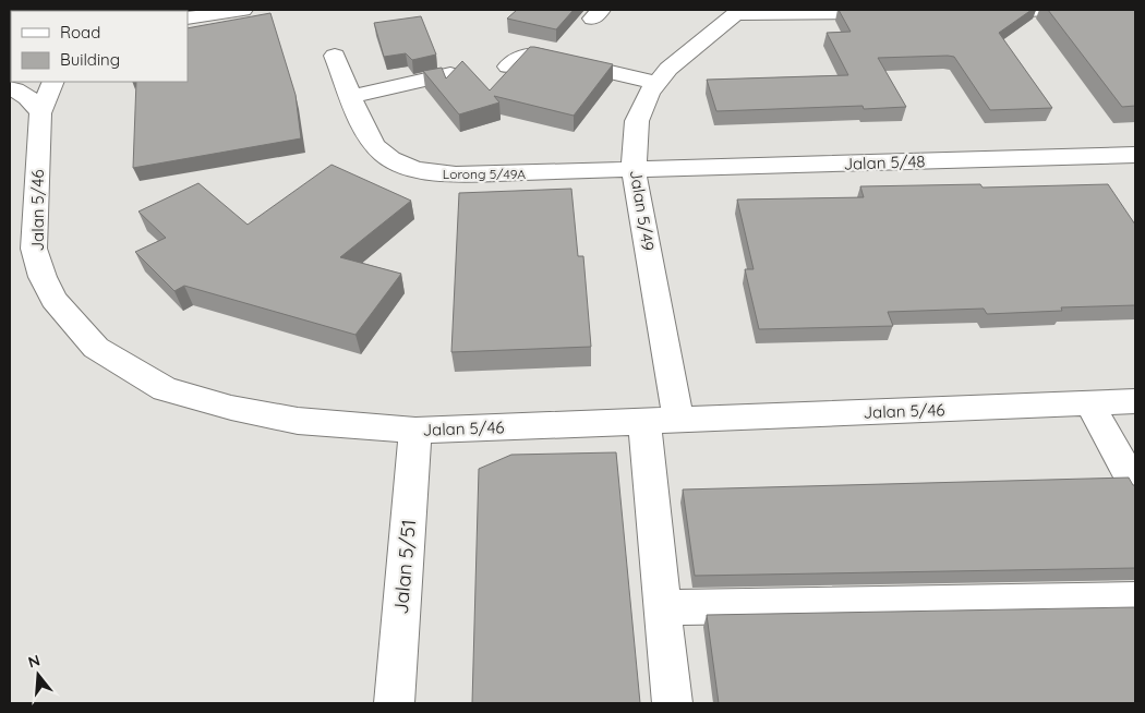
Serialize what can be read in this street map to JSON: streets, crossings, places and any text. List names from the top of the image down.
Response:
{
  "streets": {
    "street": [
      "Jalan 5/48",
      "Lorong 5/49A",
      "Jalan 5/46",
      "Jalan 5/49",
      "Jalan 5/51"
    ]
  },
  "crossings": [
    ["Jalan 5/48", "Lorong 5/49A"],
    ["Jalan 5/48", "Jalan 5/49"],
    ["Lorong 5/49A", "Jalan 5/49"],
    ["Jalan 5/46", "Jalan 5/49"],
    ["Jalan 5/46", "Jalan 5/51"]
  ],
  "legend": ["Road", "Building"],
  "north": "top"
}
